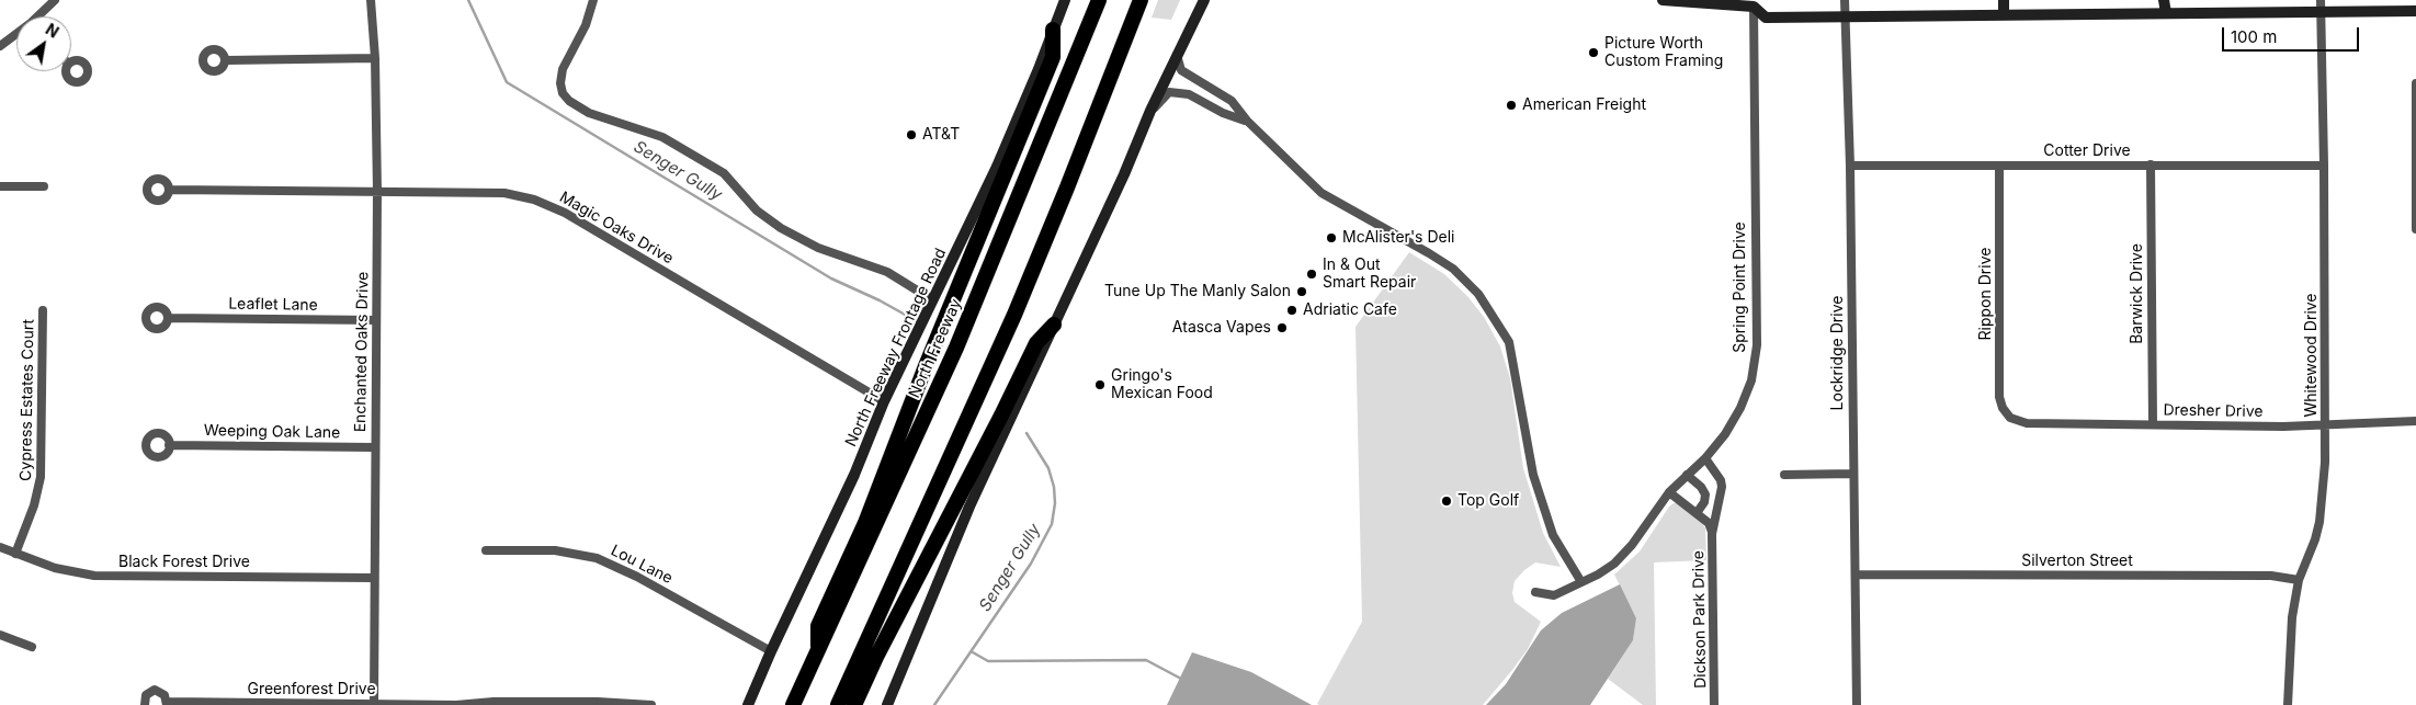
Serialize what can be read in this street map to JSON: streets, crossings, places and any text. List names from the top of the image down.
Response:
{
  "streets": {
    "highway": ["North Freeway"],
    "main road": ["North Freeway Frontage Road"],
    "street": [
      "Cotter Drive",
      "Magic Oaks Drive",
      "Spring Point Drive",
      "Rippon Drive",
      "Barwick Drive",
      "Leaflet Lane",
      "Enchanted Oaks Drive",
      "Lockridge Drive",
      "Whitewood Drive",
      "Cypress Estates Court",
      "Dresher Drive",
      "Weeping Oak Lane",
      "Silverton Street",
      "Black Forest Drive",
      "Lou Lane",
      "Dickson Park Drive",
      "Greenforest Drive"
    ]
  },
  "crossings": [
    ["Cotter Drive", "Rippon Drive"],
    ["Cotter Drive", "Barwick Drive"],
    ["Cotter Drive", "Lockridge Drive"],
    ["Cotter Drive", "Whitewood Drive"],
    ["Magic Oaks Drive", "North Freeway Frontage Road"],
    ["Magic Oaks Drive", "Enchanted Oaks Drive"],
    ["Spring Point Drive", "Dickson Park Drive"],
    ["Rippon Drive", "Dresher Drive"],
    ["Barwick Drive", "Dresher Drive"],
    ["Leaflet Lane", "Enchanted Oaks Drive"],
    ["North Freeway Frontage Road", "Lou Lane"],
    ["Enchanted Oaks Drive", "Weeping Oak Lane"],
    ["Enchanted Oaks Drive", "Black Forest Drive"],
    ["Enchanted Oaks Drive", "Greenforest Drive"],
    ["Lockridge Drive", "Silverton Street"],
    ["Whitewood Drive", "Dresher Drive"],
    ["Whitewood Drive", "Silverton Street"],
    ["Cypress Estates Court", "Black Forest Drive"]
  ],
  "water": ["Senger Gully"],
  "places": [
    "Picture Worth Custom Framing",
    "American Freight",
    "AT&T",
    "McAlister's Deli",
    "In & Out Smart Repair",
    "Tune Up The Manly Salon",
    "Adriatic Cafe",
    "Atasca Vapes",
    "Gringo's Mexican Food",
    "Top Golf"
  ],
  "scale_bar": "100 m",
  "north": "top right"
}
